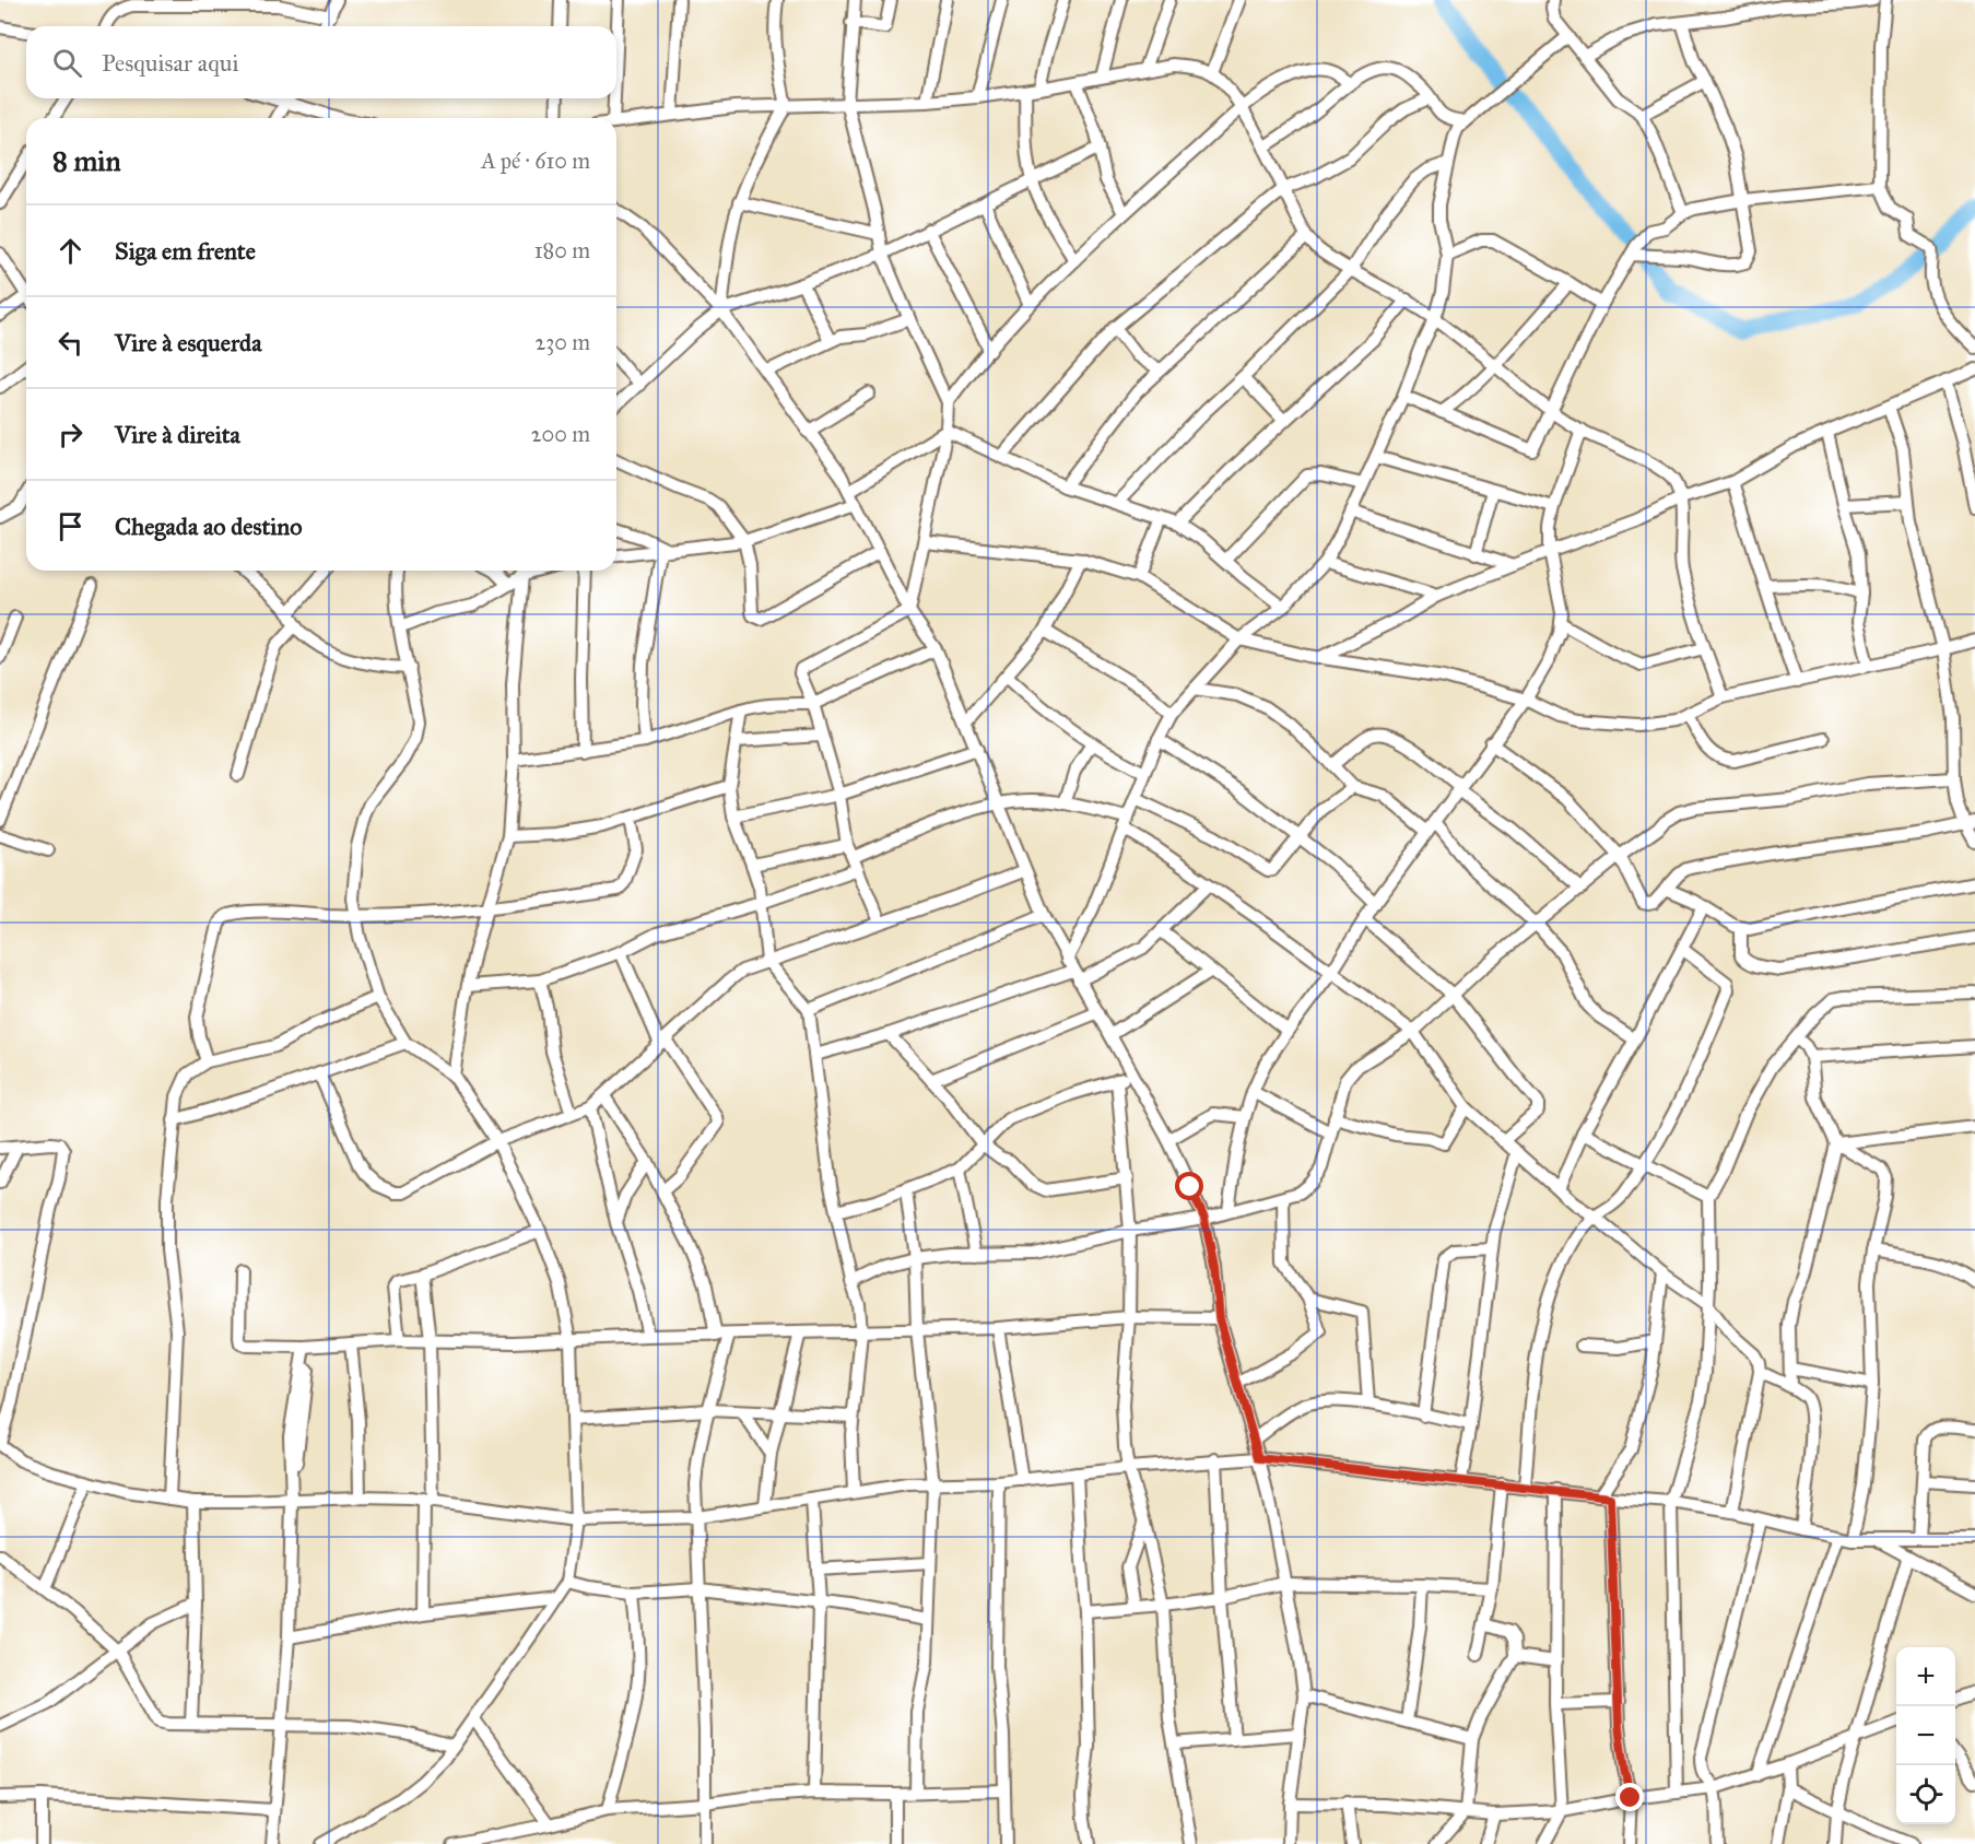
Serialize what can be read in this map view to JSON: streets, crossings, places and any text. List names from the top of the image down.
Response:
{
  "page": {
    "search": "Pesquisar aqui",
    "heading": ["8 min", "A pé · 610 m"],
    "list": [
      ["Siga em frente", "180 m"],
      ["Vire à esquerda", "230 m"],
      ["Vire à direita", "200 m"],
      "Chegada ao destino"
    ],
    "map_buttons": ["+", "−"]
  }
}
